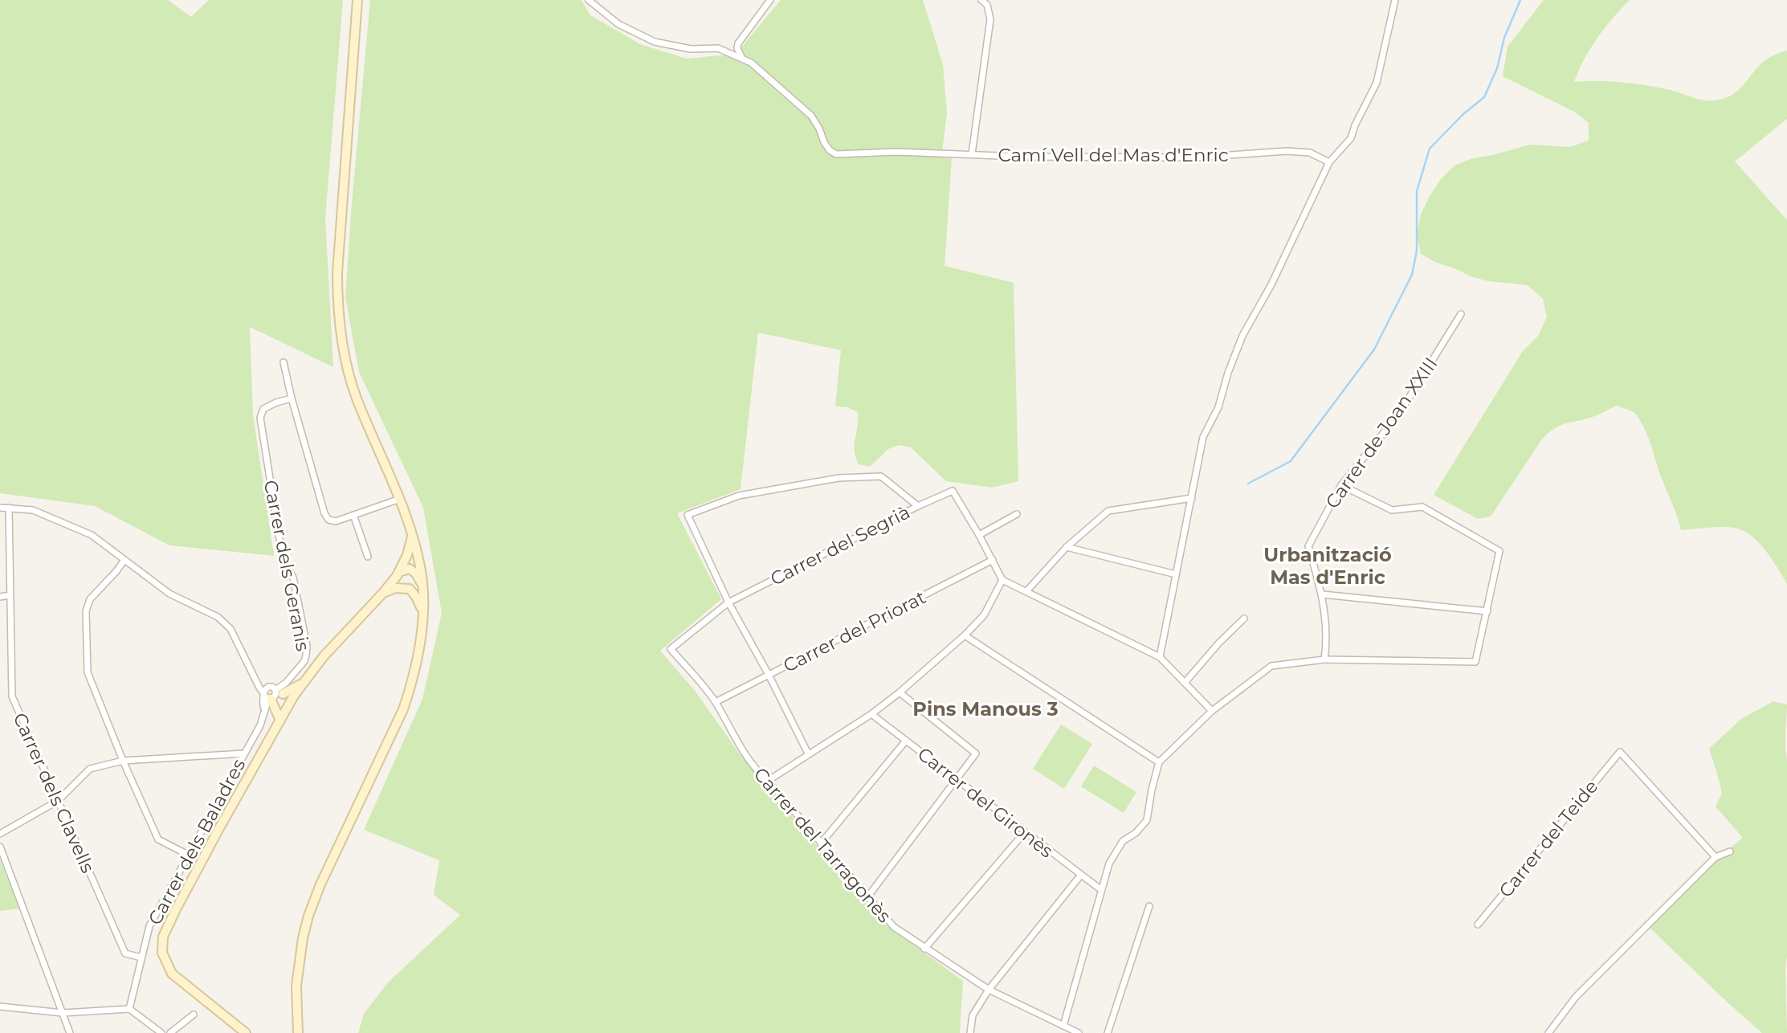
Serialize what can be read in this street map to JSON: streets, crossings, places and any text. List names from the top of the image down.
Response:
{
  "streets": {
    "street": [
      "Camí Vell del Mas d'Enric",
      "Carrer de Joan XXIII",
      "Carrer del Segrià",
      "Carrer dels Geranis",
      "Carrer del Priorat",
      "Carrer dels Clavells",
      "Carrer del Gironès",
      "Carrer del Teide",
      "Carrer dels Baladres",
      "Carrer del Tarragonès"
    ]
  },
  "crossings": [
    ["Carrer del Segrià", "Carrer del Tarragonès"],
    ["Carrer dels Geranis", "Carrer dels Baladres"],
    ["Carrer del Priorat", "Carrer del Tarragonès"],
    ["Carrer dels Clavells", "Carrer dels Baladres"]
  ],
  "districts": ["Urbanització Mas d'Enric", "Pins Manous 3"]
}
